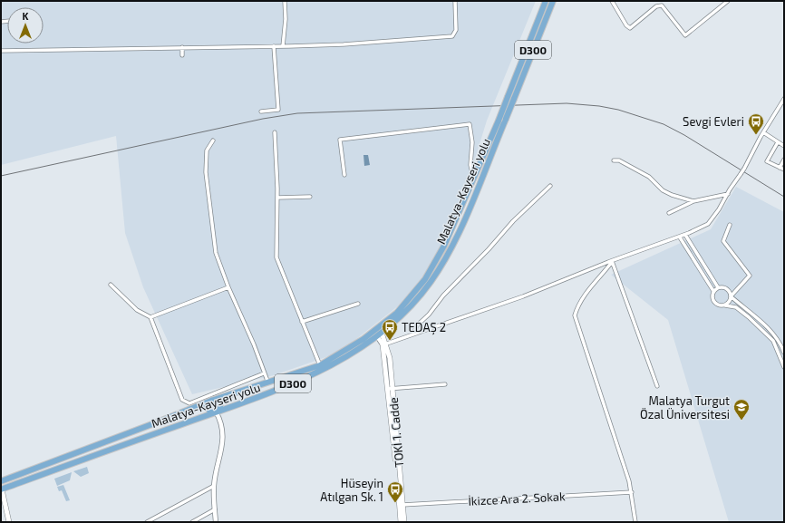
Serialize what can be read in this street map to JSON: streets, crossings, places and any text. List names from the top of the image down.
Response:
{
  "streets": {
    "highway": ["D300", "Malatya-Kayseri yolu"],
    "main road": ["TOKİ 1. Cadde"],
    "street": ["İkizce Ara 2. Sokak"]
  },
  "crossings": [
    ["D300", "Malatya-Kayseri yolu"],
    ["Malatya-Kayseri yolu", "TOKİ 1. Cadde"],
    ["TOKİ 1. Cadde", "İkizce Ara 2. Sokak"]
  ],
  "places": {
    "bus stop": ["Sevgi Evleri", "TEDAŞ 2", "Hüseyin Atılgan Sk. 1"],
    "school or university": ["Malatya Turgut Özal Üniversitesi"]
  },
  "north": "top"
}
